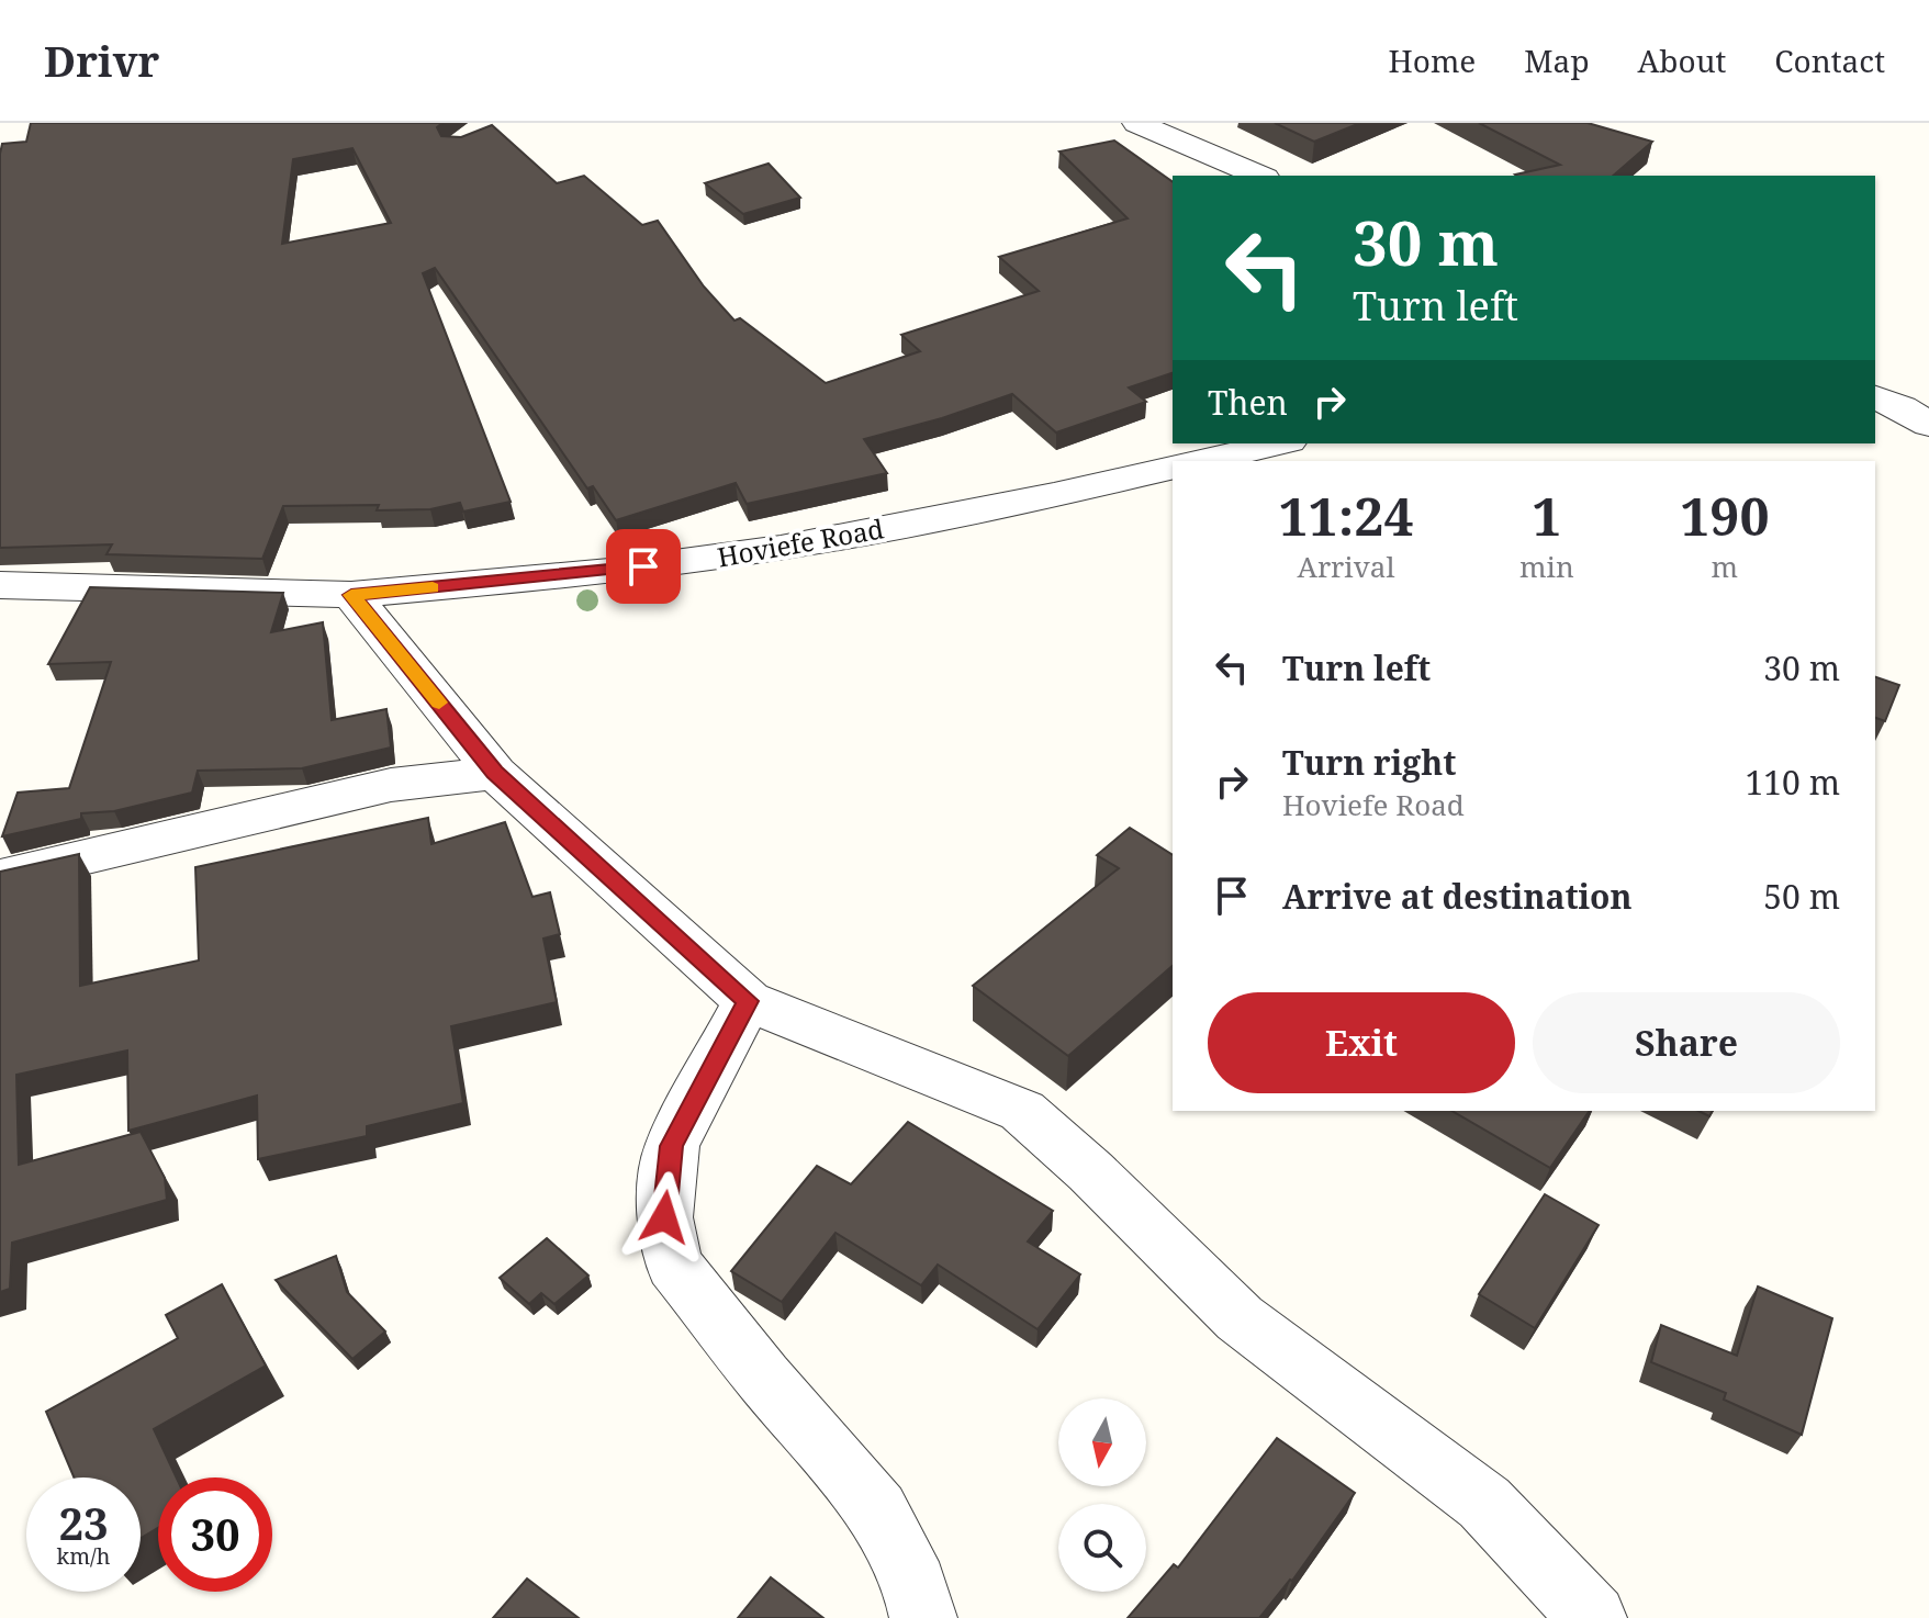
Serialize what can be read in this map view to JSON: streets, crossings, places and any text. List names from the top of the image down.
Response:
{
  "streets": {
    "street": ["Hoviefe Road"]
  },
  "north": "bottom",
  "page": {
    "header": "Drivr",
    "nav": [
      "Home",
      "Map",
      "About",
      "Contact"
    ],
    "turn": ["30 m", "Turn left"],
    "then": "Then",
    "eta": [
      "11:24",
      "Arrival",
      "1",
      "min",
      "190",
      "m"
    ],
    "list": [
      {
        "name": "Turn left",
        "value": "30 m"
      },
      {
        "name": "Turn right",
        "note": "Hoviefe Road",
        "value": "110 m"
      },
      {
        "name": "Arrive at destination",
        "value": "50 m"
      }
    ],
    "buttons": ["Exit", "Share"],
    "speed": "23 km/h",
    "limit": "30"
  }
}
